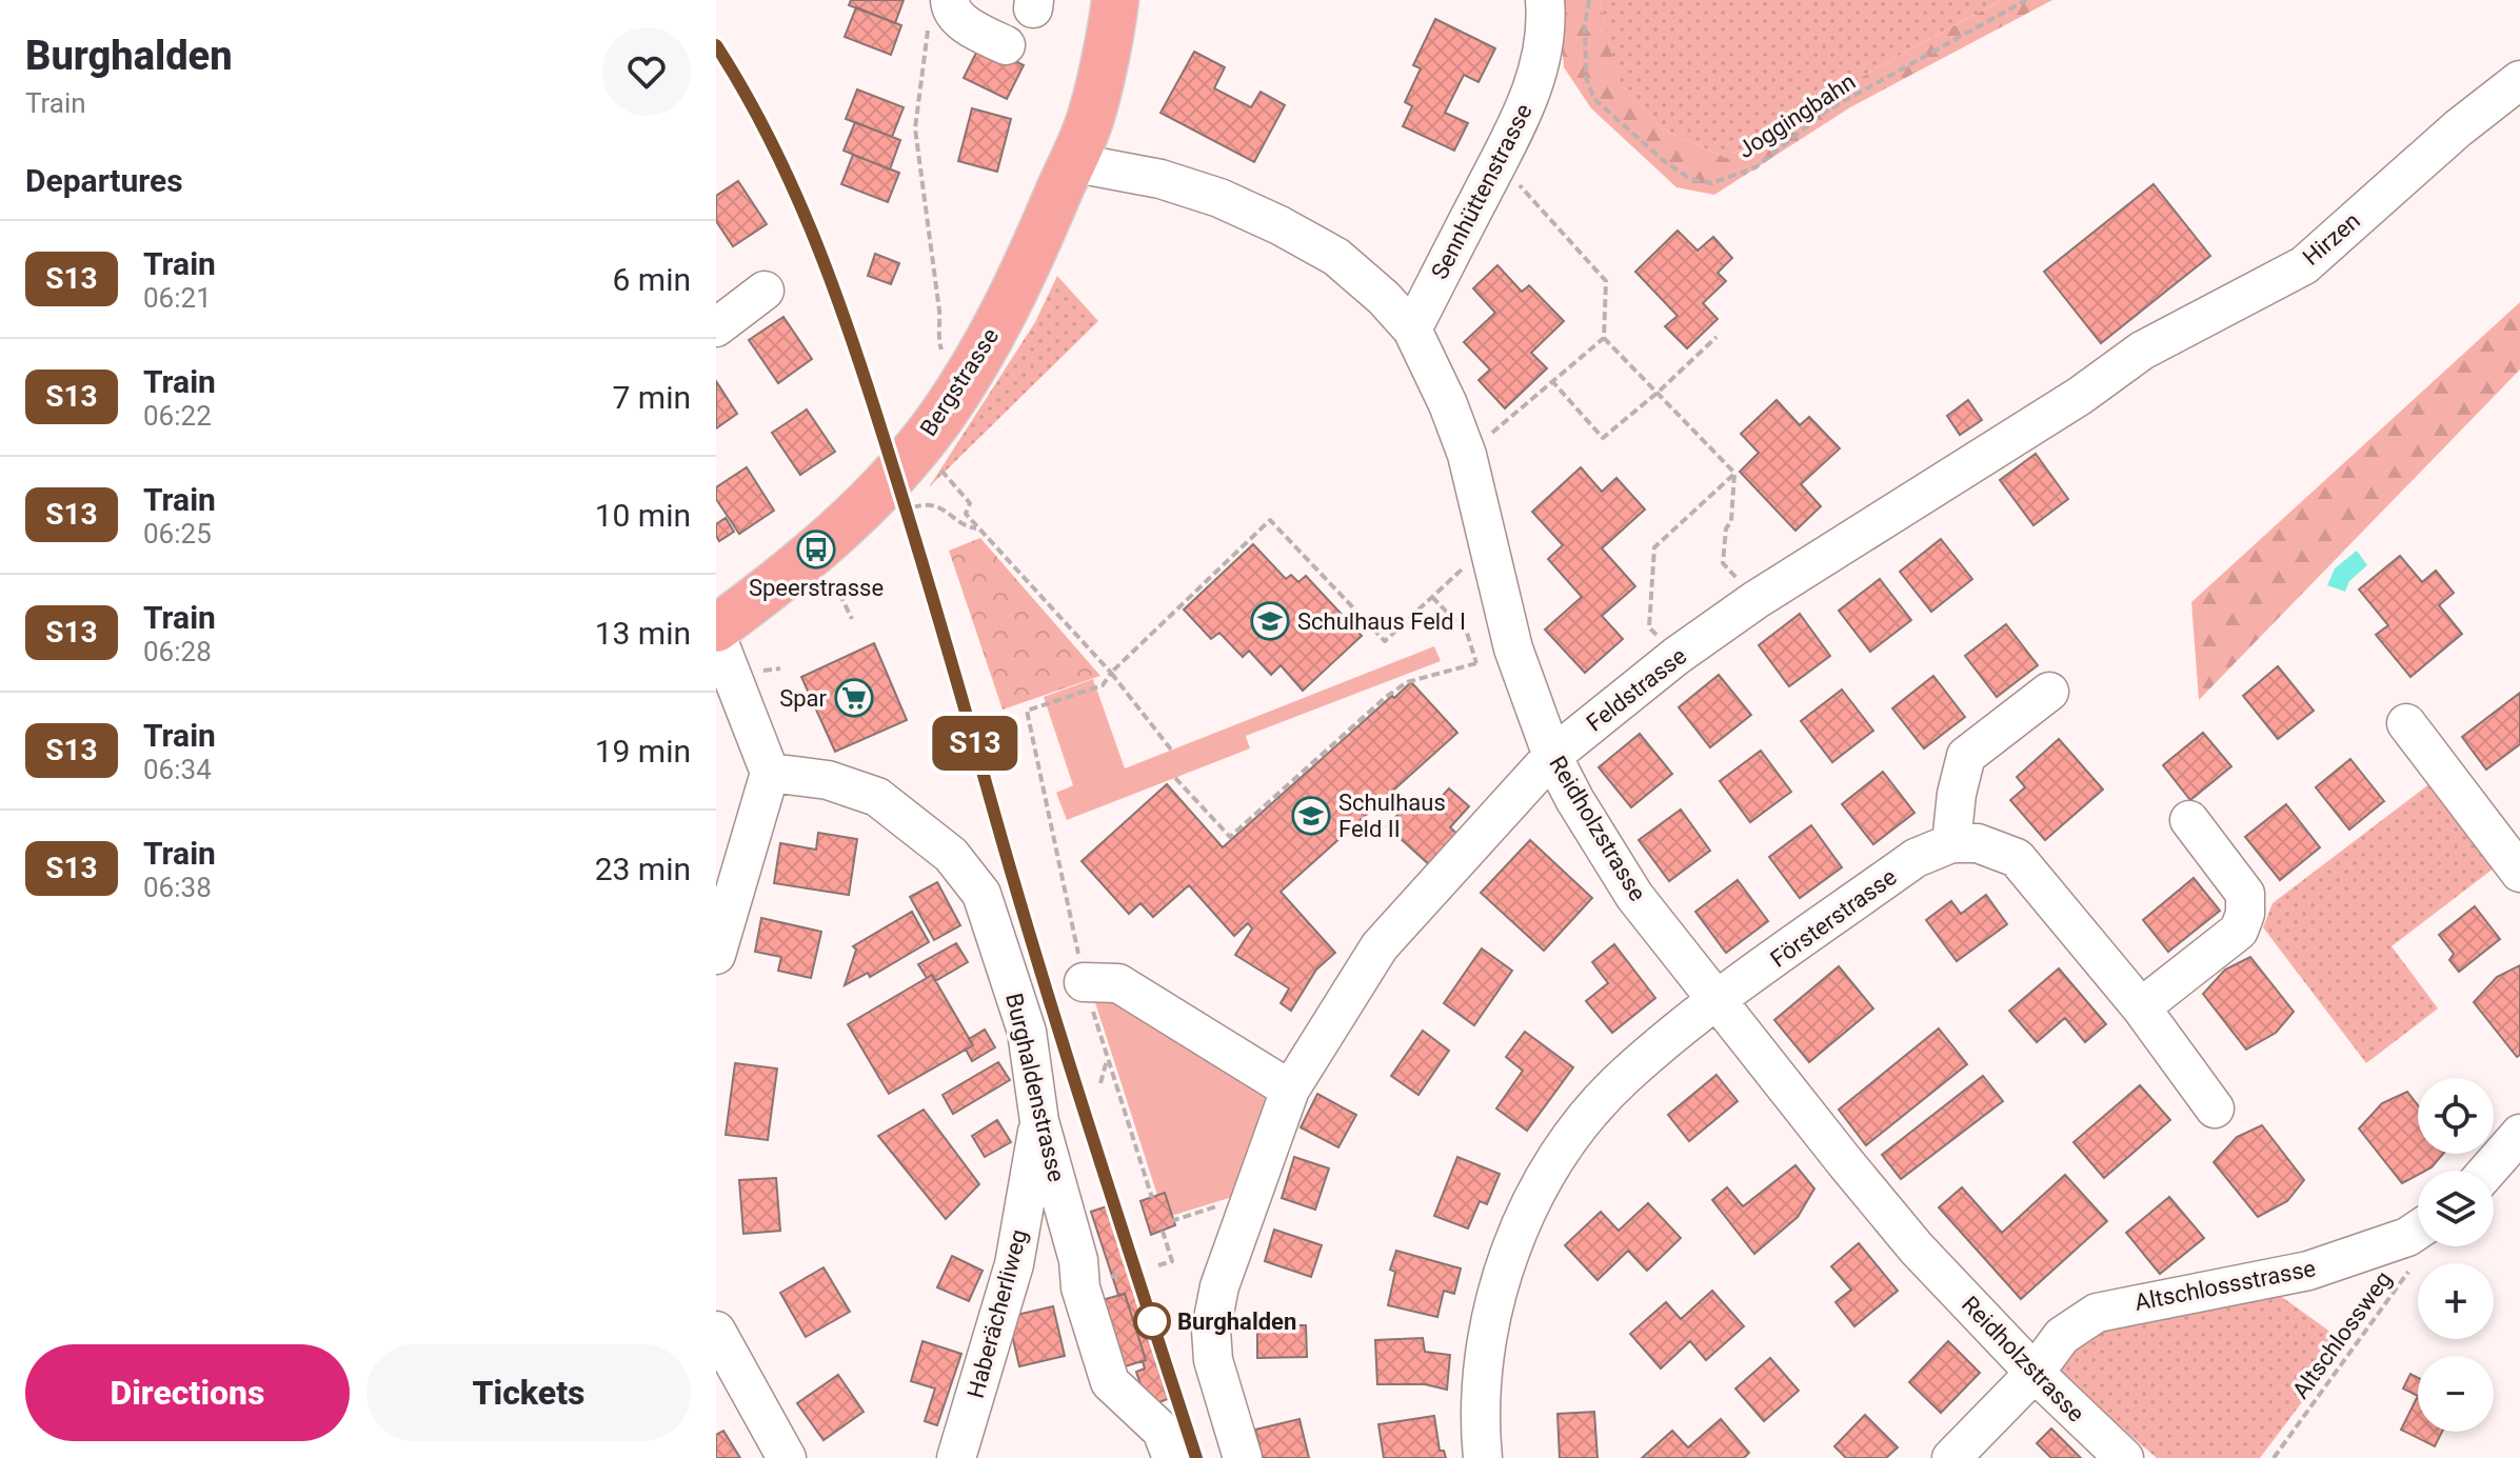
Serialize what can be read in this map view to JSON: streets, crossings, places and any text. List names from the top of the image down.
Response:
{
  "streets": {
    "main road": ["Bergstrasse"],
    "street": [
      "Sennhüttenstrasse",
      "Hirzen",
      "Feldstrasse",
      "Reidholzstrasse",
      "Försterstrasse",
      "Burghaldenstrasse",
      "Altschlossstrasse",
      "Haberächerliweg"
    ],
    "path": ["Joggingbahn", "Altschlossweg"]
  },
  "crossings": [
    ["Sennhüttenstrasse", "Reidholzstrasse"],
    ["Hirzen", "Feldstrasse"],
    ["Bergstrasse", "Reidholzstrasse"],
    ["Feldstrasse", "Reidholzstrasse"],
    ["Reidholzstrasse", "Försterstrasse"],
    ["Reidholzstrasse", "Altschlossstrasse"],
    ["Burghaldenstrasse", "Haberächerliweg"]
  ],
  "places": {
    "bus stop": ["Speerstrasse"],
    "school or university": ["Schulhaus Feld I", "Schulhaus Feld II"],
    "supermarket": ["Spar"],
    "other": ["Burghalden"]
  },
  "page": {
    "heading": [
      ["Burghalden", "Train"],
      "Departures"
    ],
    "on_map": "S13",
    "list": [
      {
        "mark": "S13",
        "name": "Train",
        "note": "06:21",
        "value": "6 min"
      },
      {
        "mark": "S13",
        "name": "Train",
        "note": "06:22",
        "value": "7 min"
      },
      {
        "mark": "S13",
        "name": "Train",
        "note": "06:25",
        "value": "10 min"
      },
      {
        "mark": "S13",
        "name": "Train",
        "note": "06:28",
        "value": "13 min"
      },
      {
        "mark": "S13",
        "name": "Train",
        "note": "06:34",
        "value": "19 min"
      },
      {
        "mark": "S13",
        "name": "Train",
        "note": "06:38",
        "value": "23 min"
      }
    ],
    "map_buttons": ["+", "−"],
    "buttons": ["Directions", "Tickets"]
  }
}
